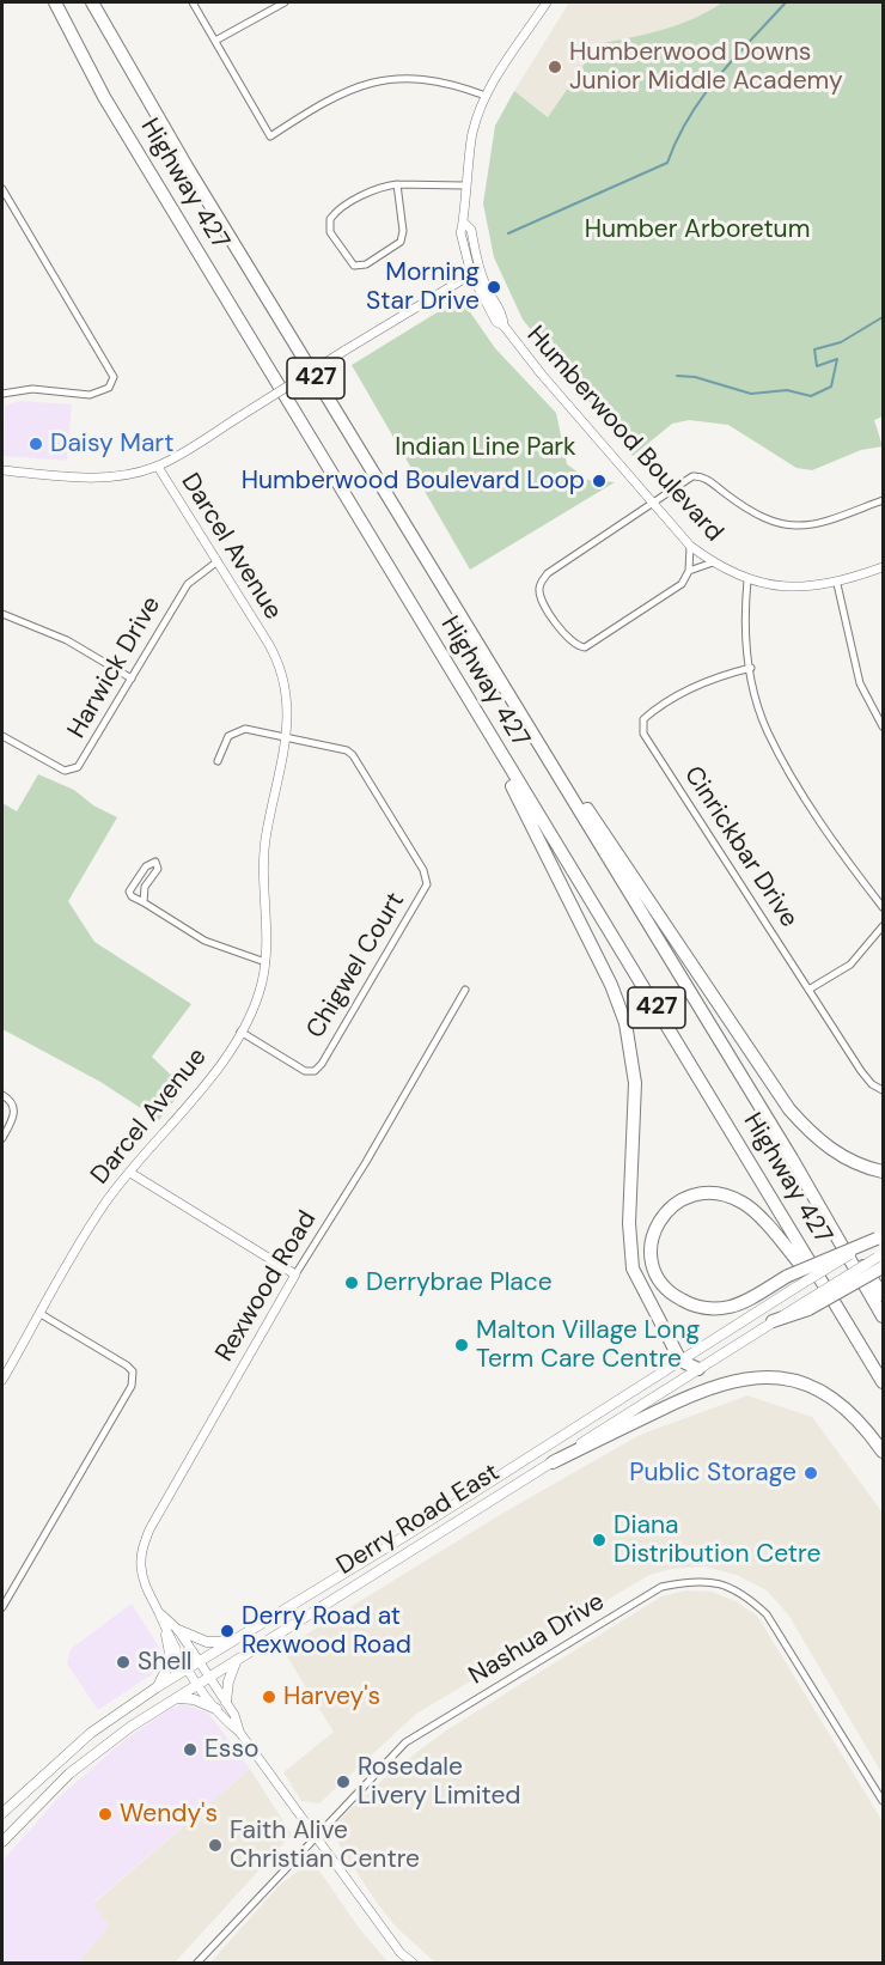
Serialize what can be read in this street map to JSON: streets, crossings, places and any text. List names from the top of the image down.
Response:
{
  "streets": {
    "highway": ["Highway 427", "427"],
    "main road": ["Derry Road East"],
    "street": [
      "Humberwood Boulevard",
      "Darcel Avenue",
      "Harwick Drive",
      "Cinrickbar Drive",
      "Chigwel Court",
      "Rexwood Road",
      "Nashua Drive"
    ]
  },
  "crossings": [
    ["Darcel Avenue", "Harwick Drive"],
    ["Darcel Avenue", "Chigwel Court"],
    ["Rexwood Road", "Derry Road East"],
    ["Rexwood Road", "Nashua Drive"]
  ],
  "parks": ["Humber Arboretum", "Indian Line Park"],
  "places": [
    "Humberwood Downs Junior Middle Academy",
    "Morning Star Drive",
    "Daisy Mart",
    "Humberwood Boulevard Loop",
    "Derrybrae Place",
    "Malton Village Long Term Care Centre",
    "Public Storage",
    "Diana Distribution Cetre",
    "Derry Road at Rexwood Road",
    "Shell",
    "Harvey's",
    "Esso",
    "Rosedale Livery Limited",
    "Wendy's",
    "Faith Alive Christian Centre"
  ]
}
